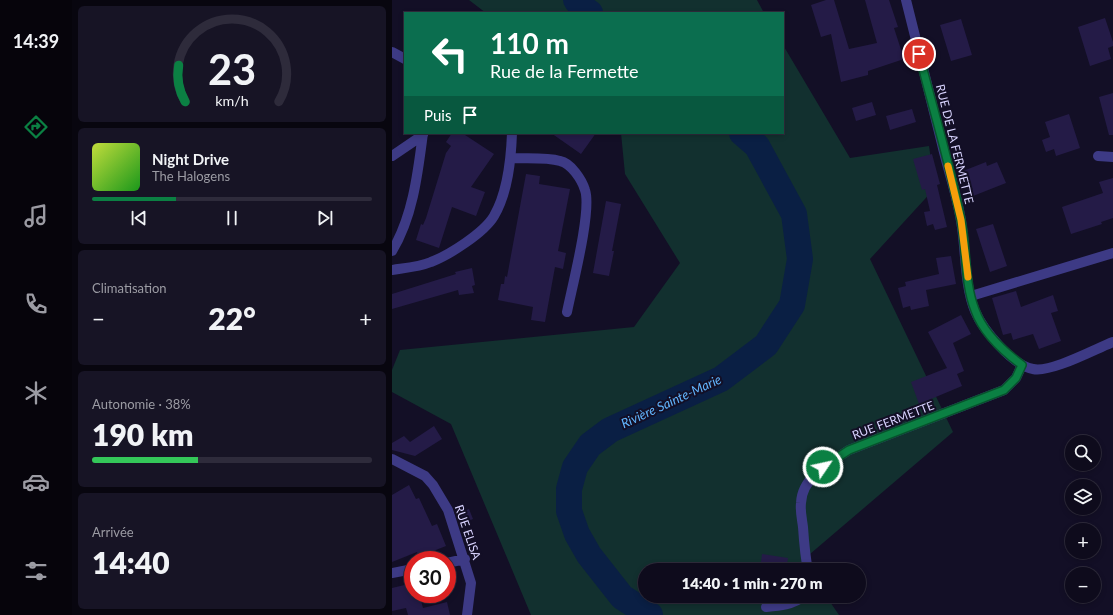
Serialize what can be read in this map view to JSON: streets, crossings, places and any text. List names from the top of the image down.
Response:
{
  "streets": {
    "street": ["RUE DE LA FERMETTE", "RUE FERMETTE", "RUE ELISA"]
  },
  "crossings": [
    ["RUE DE LA FERMETTE", "RUE FERMETTE"]
  ],
  "water": ["Rivière Sainte-Marie"],
  "page": {
    "tabs": "14:39",
    "turn": ["110 m", "Rue de la Fermette"],
    "then": "Puis",
    "song": ["Night Drive", "The Halogens"],
    "tile": [
      "Climatisation",
      ["Autonomie · 38%", "190 km"],
      ["Arrivée", "14:40"]
    ],
    "heat": ["−", "22°", "+"],
    "map_buttons": ["+", "−"],
    "limit": "30",
    "trip": "14:40 · 1 min · 270 m",
    "gauge": ["23", "km/h"]
  }
}
